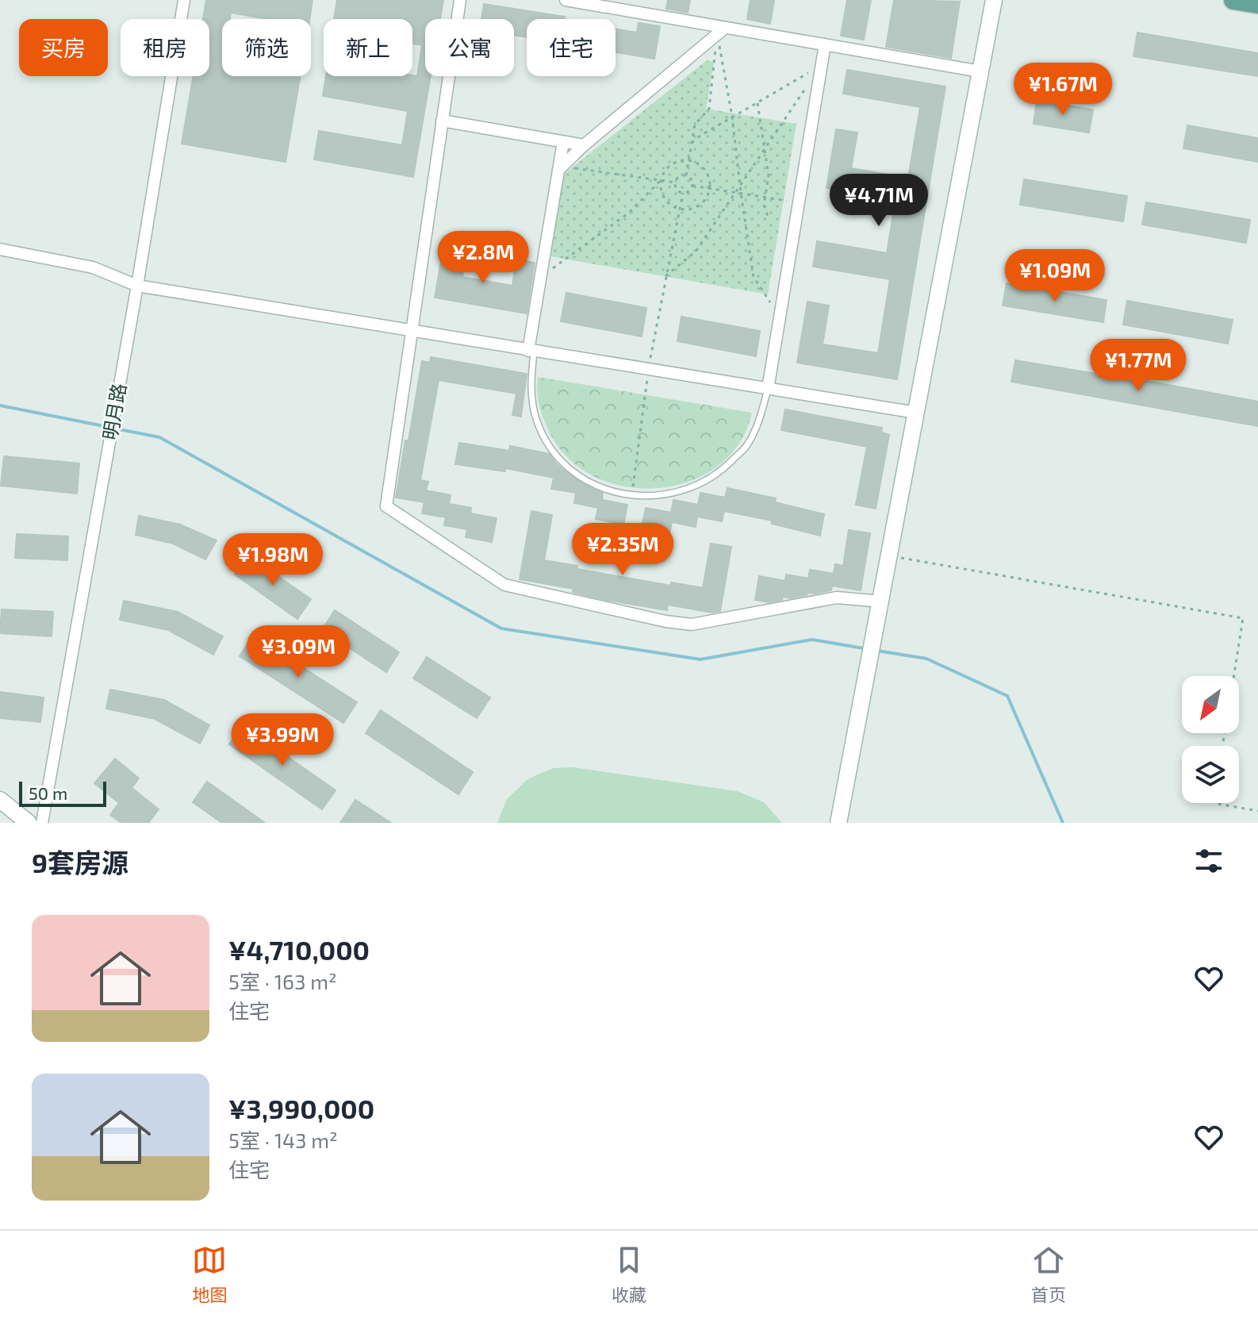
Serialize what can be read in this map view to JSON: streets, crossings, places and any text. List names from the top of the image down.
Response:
{
  "streets": {
    "street": ["明月路"]
  },
  "scale_bar": "50 m",
  "north": "bottom left",
  "page": {
    "chip": [
      "买房",
      "租房",
      "筛选",
      "新上",
      "公寓",
      "住宅"
    ],
    "price": [
      "¥1.67M",
      "¥4.71M",
      "¥2.8M",
      "¥1.09M",
      "¥1.77M",
      "¥2.35M",
      "¥1.98M",
      "¥3.09M",
      "¥3.99M"
    ],
    "scale": "50 m",
    "heading": "9套房源",
    "list": [
      {
        "name": "¥4,710,000",
        "note": "5室 · 163 m² · 住宅"
      },
      {
        "name": "¥3,990,000",
        "note": "5室 · 143 m² · 住宅"
      }
    ],
    "tabs": ["地图", "收藏", "首页"]
  }
}
